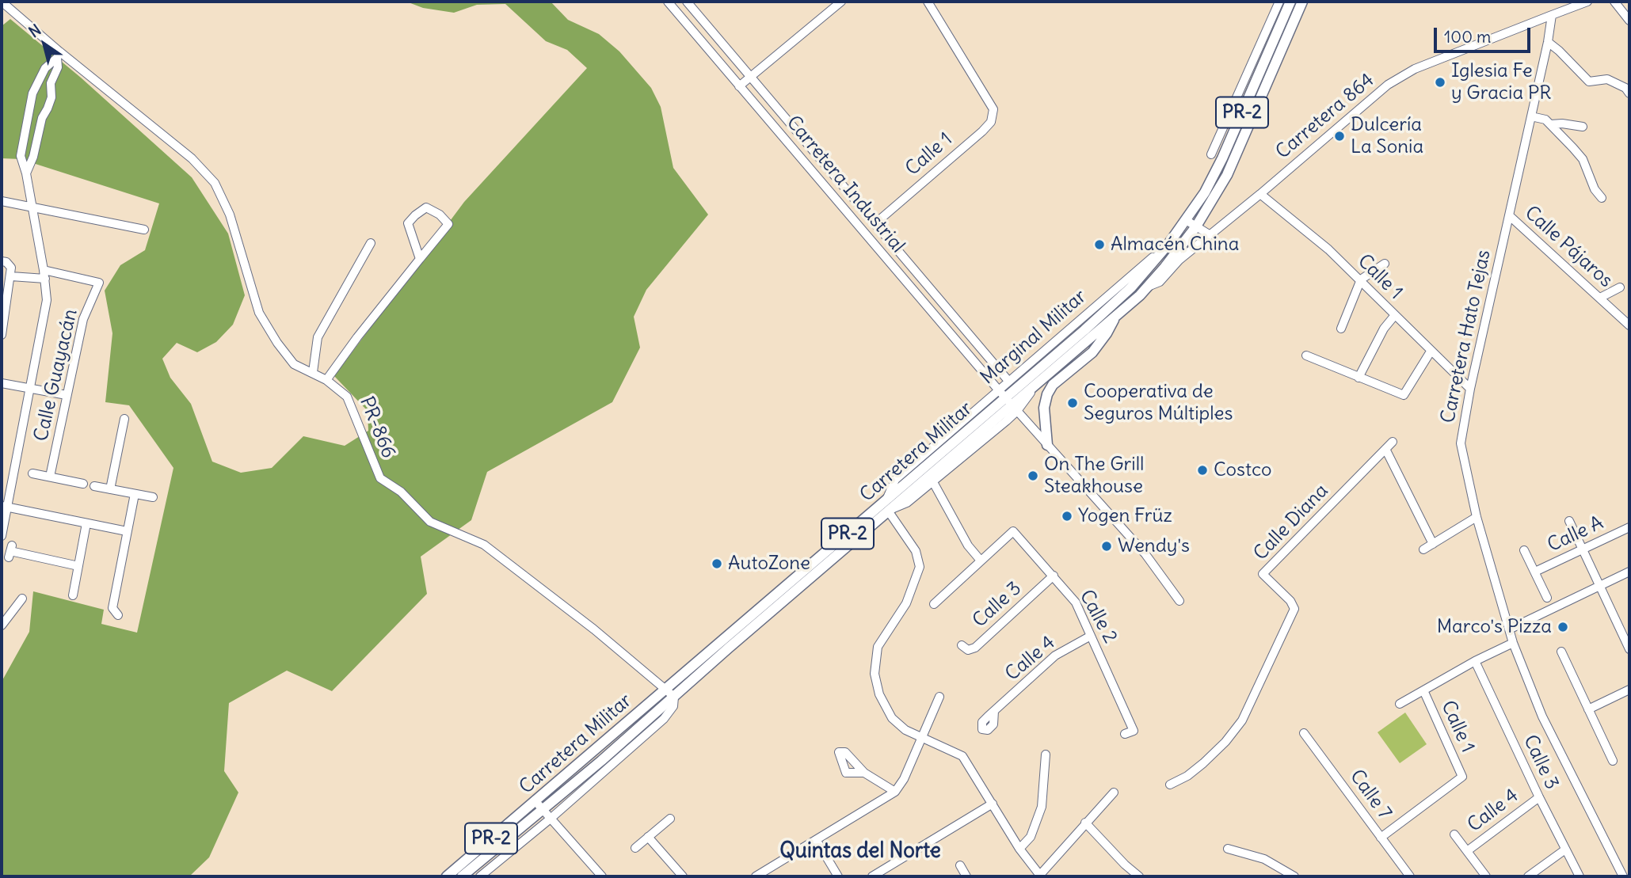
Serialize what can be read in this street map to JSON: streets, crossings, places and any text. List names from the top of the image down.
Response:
{
  "streets": {
    "main road": ["PR-2", "Carretera Militar"],
    "street": [
      "Carretera 864",
      "Calle 1",
      "Carretera Industrial",
      "Calle Pájaros",
      "Carretera Hato Tejas",
      "Marginal Militar",
      "Calle Guayacán",
      "PR-866",
      "Calle Diana",
      "Calle A",
      "Calle 3",
      "Calle 2",
      "Calle 4",
      "Calle 7"
    ]
  },
  "crossings": [
    ["Carretera 864", "Calle 1"],
    ["Carretera 864", "Carretera Hato Tejas"],
    ["Carretera 864", "Carretera Militar"],
    ["Calle 1", "Carretera Hato Tejas"],
    ["Calle 1", "Calle 3"],
    ["Calle 1", "Calle 7"],
    ["Carretera Industrial", "Marginal Militar"],
    ["Calle Pájaros", "Carretera Hato Tejas"],
    ["Marginal Militar", "Carretera Militar"],
    ["PR-866", "Carretera Militar"],
    ["Calle 3", "Calle 2"],
    ["Calle 3", "Calle 4"],
    ["Calle 2", "Calle 4"]
  ],
  "districts": ["Quintas del Norte"],
  "places": [
    "Iglesia Fe y Gracia PR",
    "Dulcería La Sonia",
    "Almacén China",
    "Cooperativa de Seguros Múltiples",
    "Costco",
    "On The Grill Steakhouse",
    "Yogen Früz",
    "Wendy's",
    "AutoZone",
    "Marco's Pizza"
  ],
  "scale_bar": "100 m",
  "north": "top left"
}
